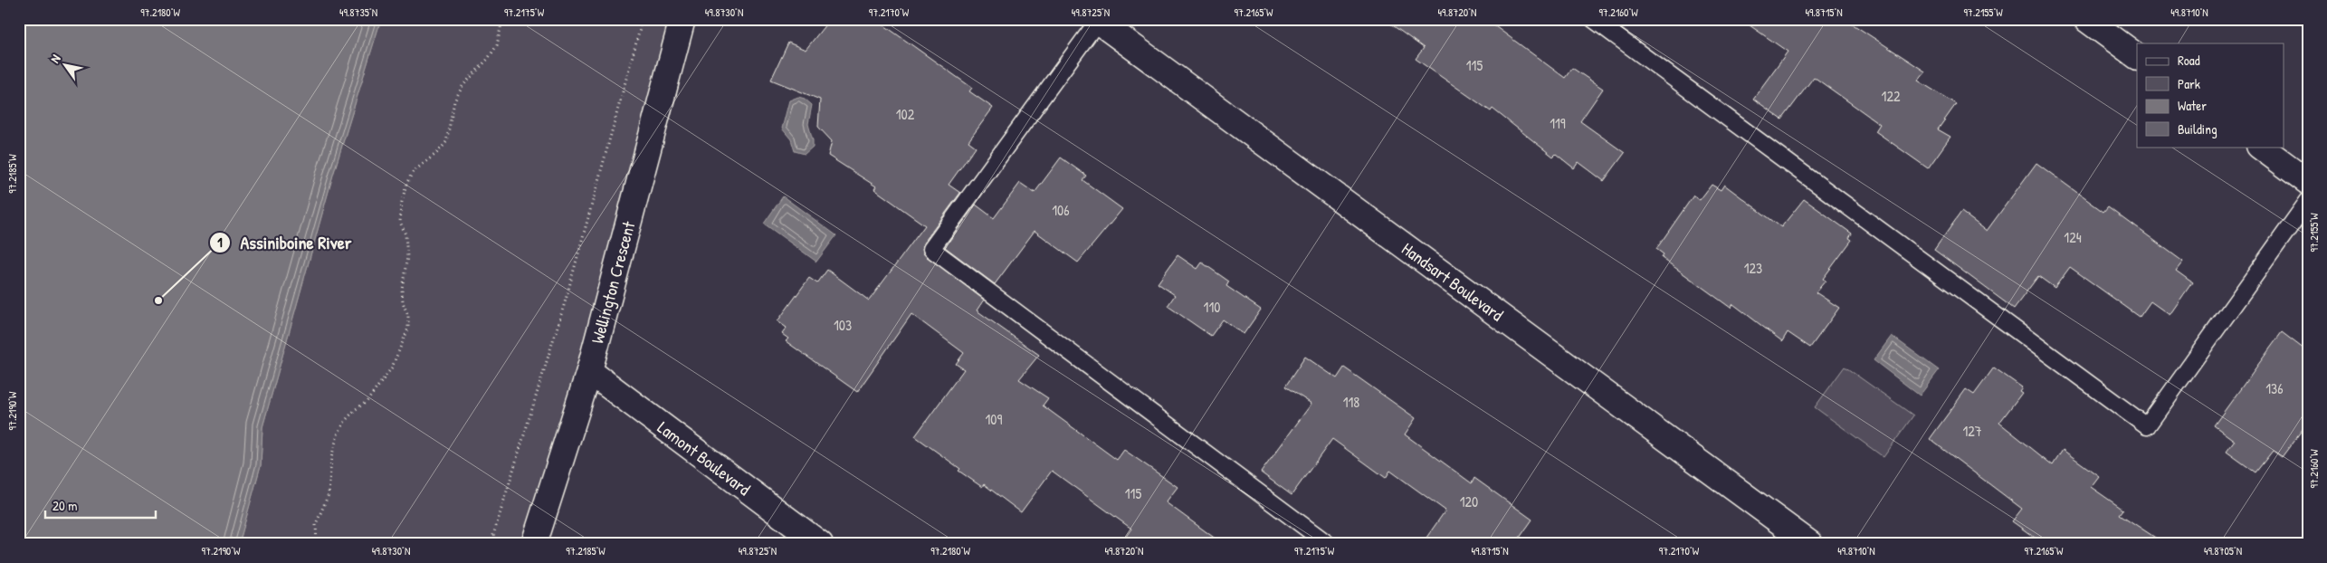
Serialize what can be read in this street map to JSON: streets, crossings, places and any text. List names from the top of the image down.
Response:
{
  "streets": {
    "street": ["Handsart Boulevard", "Wellington Crescent", "Lamont Boulevard"]
  },
  "crossings": [
    ["Wellington Crescent", "Lamont Boulevard"]
  ],
  "places": ["Assiniboine River"],
  "house_numbers": [
    "115",
    "122",
    "102",
    "119",
    "106",
    "124",
    "123",
    "110",
    "103",
    "136",
    "118",
    "109",
    "127",
    "115",
    "120"
  ],
  "legend": [
    "Road",
    "Park",
    "Water",
    "Building"
  ],
  "scale_bar": "20 m",
  "north": "top left",
  "coordinates": [
    "97.2180°W",
    "49.8735°N",
    "97.2175°W",
    "49.8730°N",
    "97.2170°W",
    "49.8725°N",
    "97.2165°W",
    "49.8720°N",
    "97.2160°W",
    "49.8715°N",
    "97.2155°W",
    "49.8710°N",
    "97.2185°W",
    "97.2190°W",
    "49.8705°N"
  ]
}
